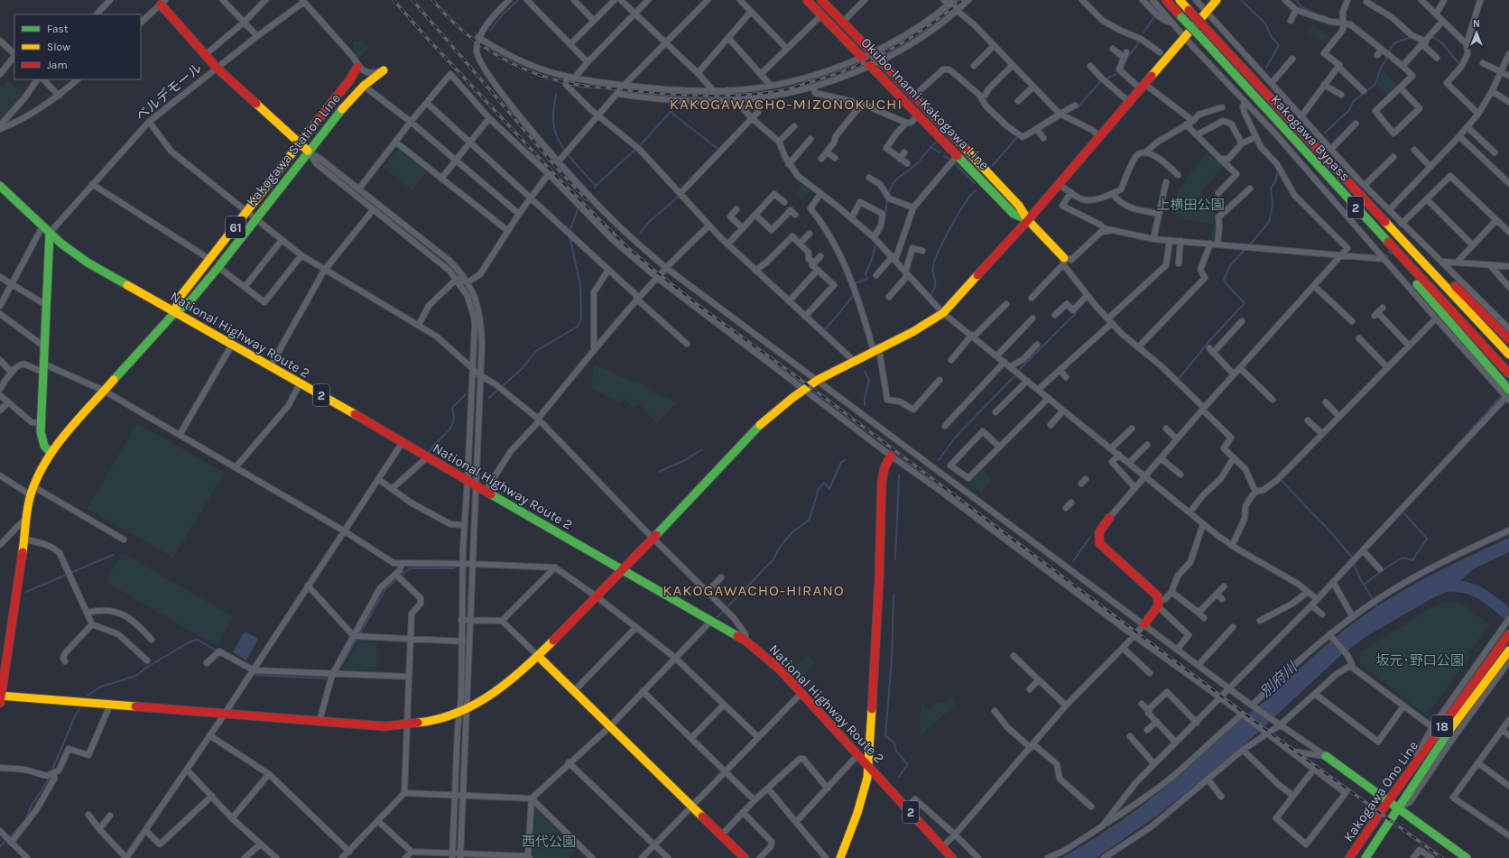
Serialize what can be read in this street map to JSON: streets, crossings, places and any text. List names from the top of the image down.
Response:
{
  "streets": {
    "main road": [
      "Okubo-Inami-Kakogawa Line",
      "Kakogawa Bypass",
      "Kakogawa Station Line",
      "2",
      "61",
      "National Highway Route 2",
      "18",
      "Kakogawa Ono Line"
    ],
    "street": ["ベルデモール"]
  },
  "crossings": [
    ["ベルデモール", "National Highway Route 2"],
    ["Kakogawa Station Line", "National Highway Route 2"]
  ],
  "districts": ["KAKOGAWACHO-MIZONOKUCHI", "KAKOGAWACHO-HIRANO"],
  "water": ["別府川"],
  "parks": ["上横田公園", "坂元･野口公園", "西代公園"],
  "legend": ["Fast", "Slow", "Jam"],
  "north": "top"
}
